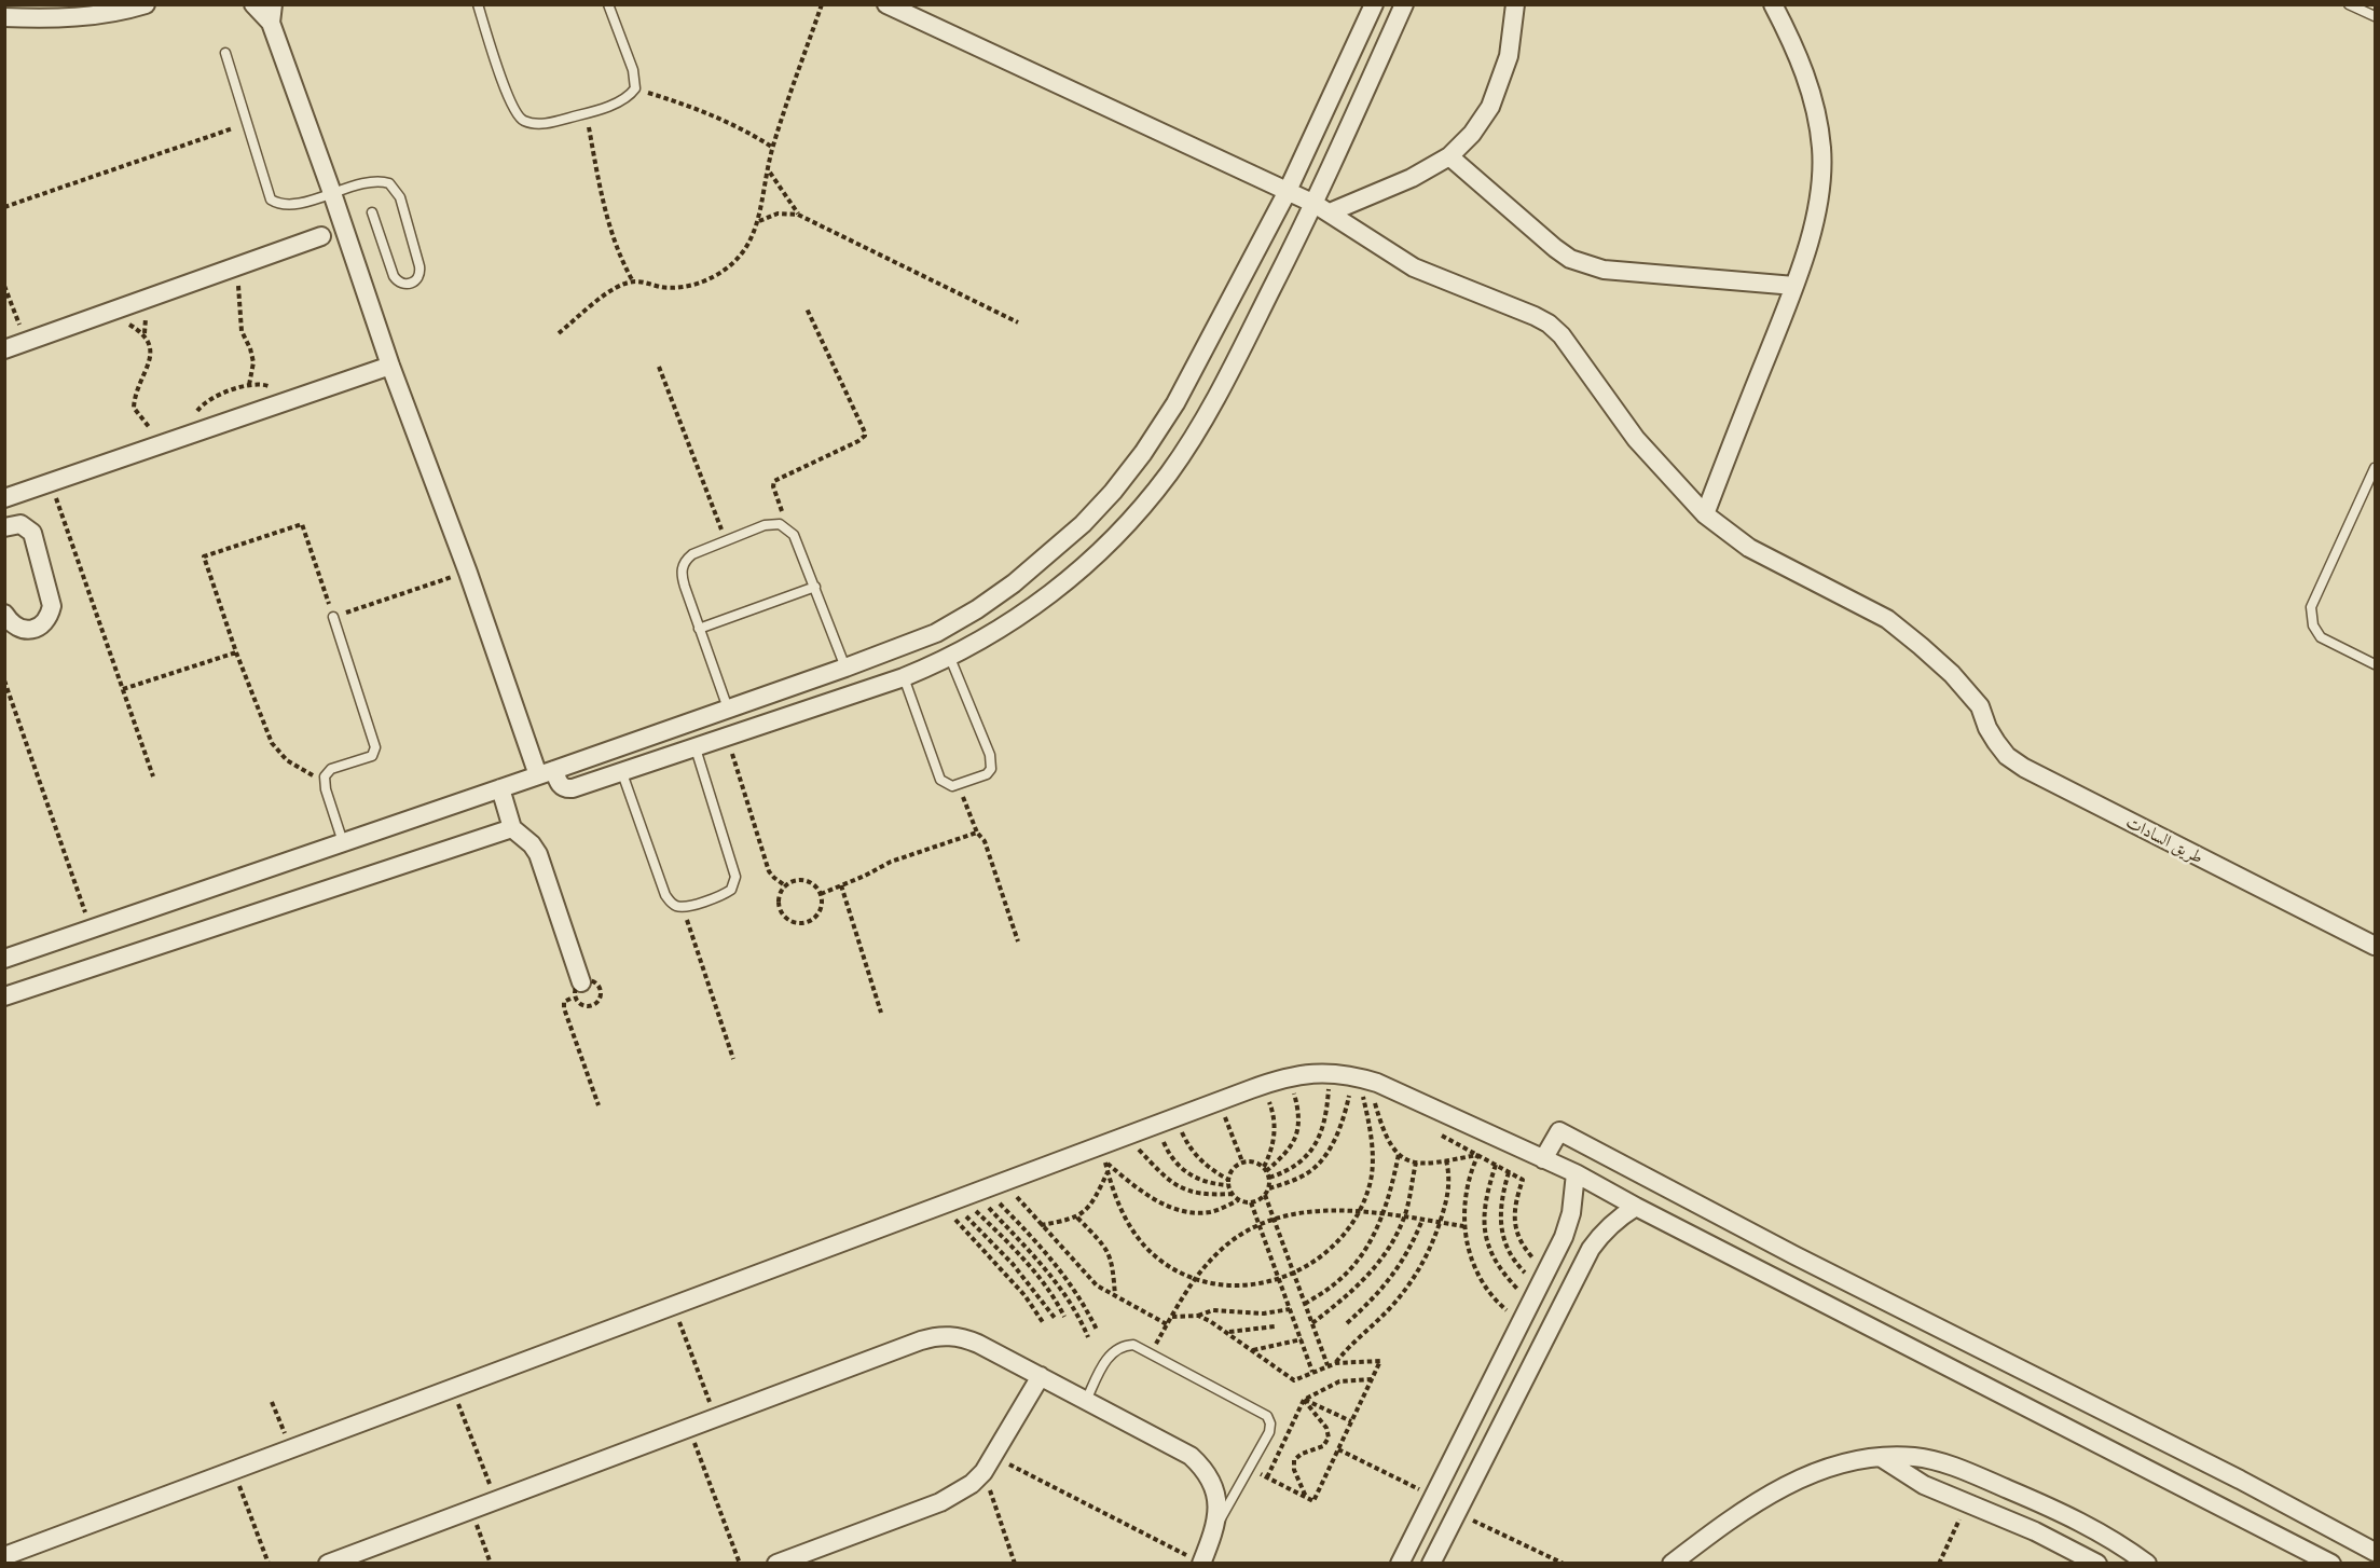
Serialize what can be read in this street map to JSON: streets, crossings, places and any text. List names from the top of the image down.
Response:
{
  "streets": {
    "street": ["طريق السادات"]
  }
}
